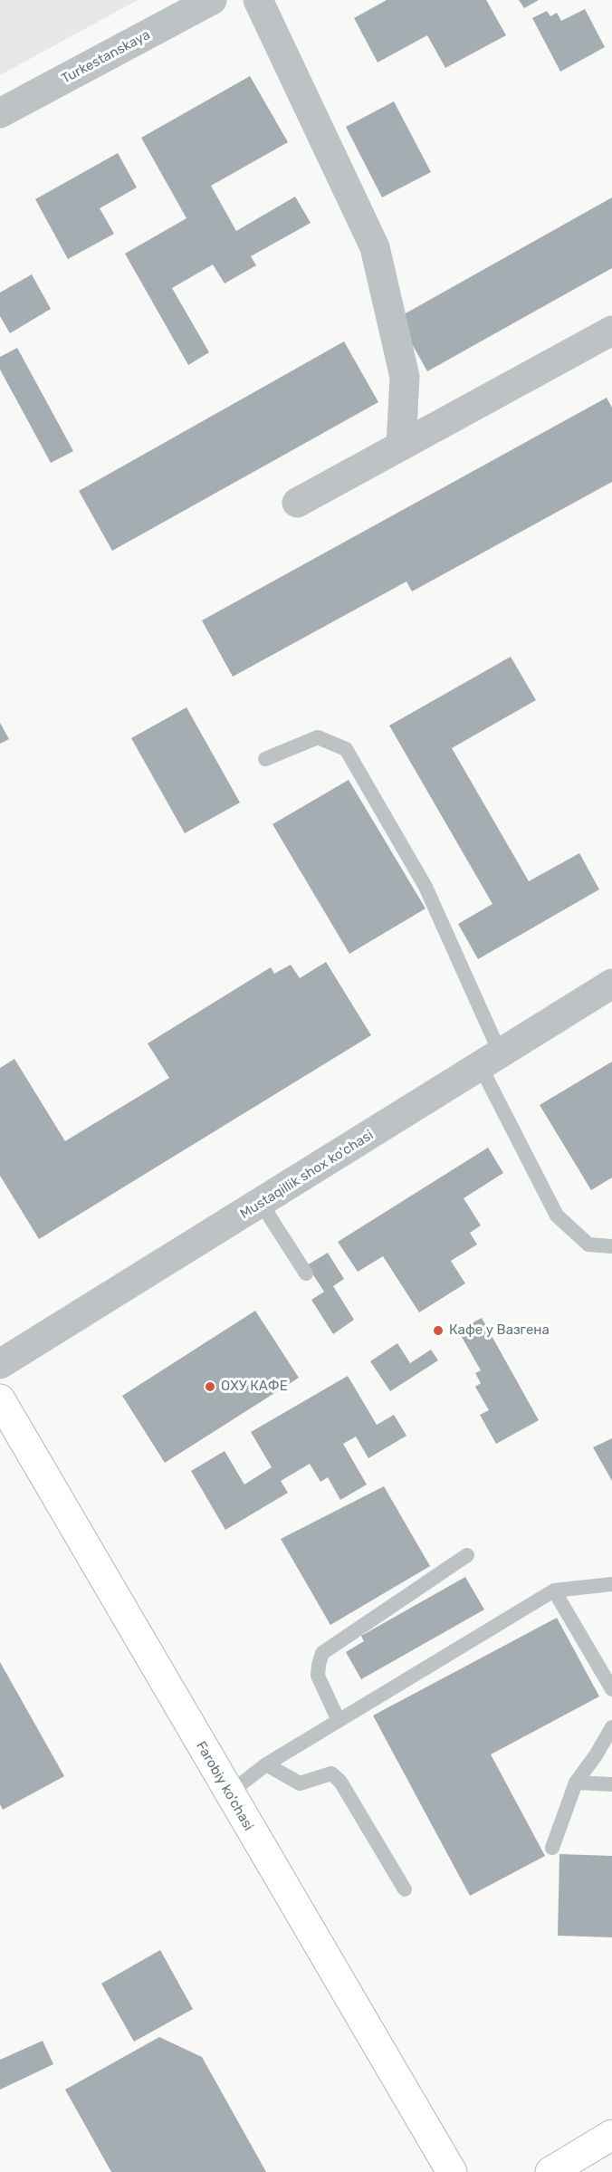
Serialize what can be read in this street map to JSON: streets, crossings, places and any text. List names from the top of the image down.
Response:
{
  "streets": {
    "main road": ["Farobiy ko'chasi"],
    "street": ["Turkestanskaya", "Mustaqillik shox ko'chasi"]
  },
  "places": ["Кафе у Вазгена", "ОХУ КАФЕ"]
}
